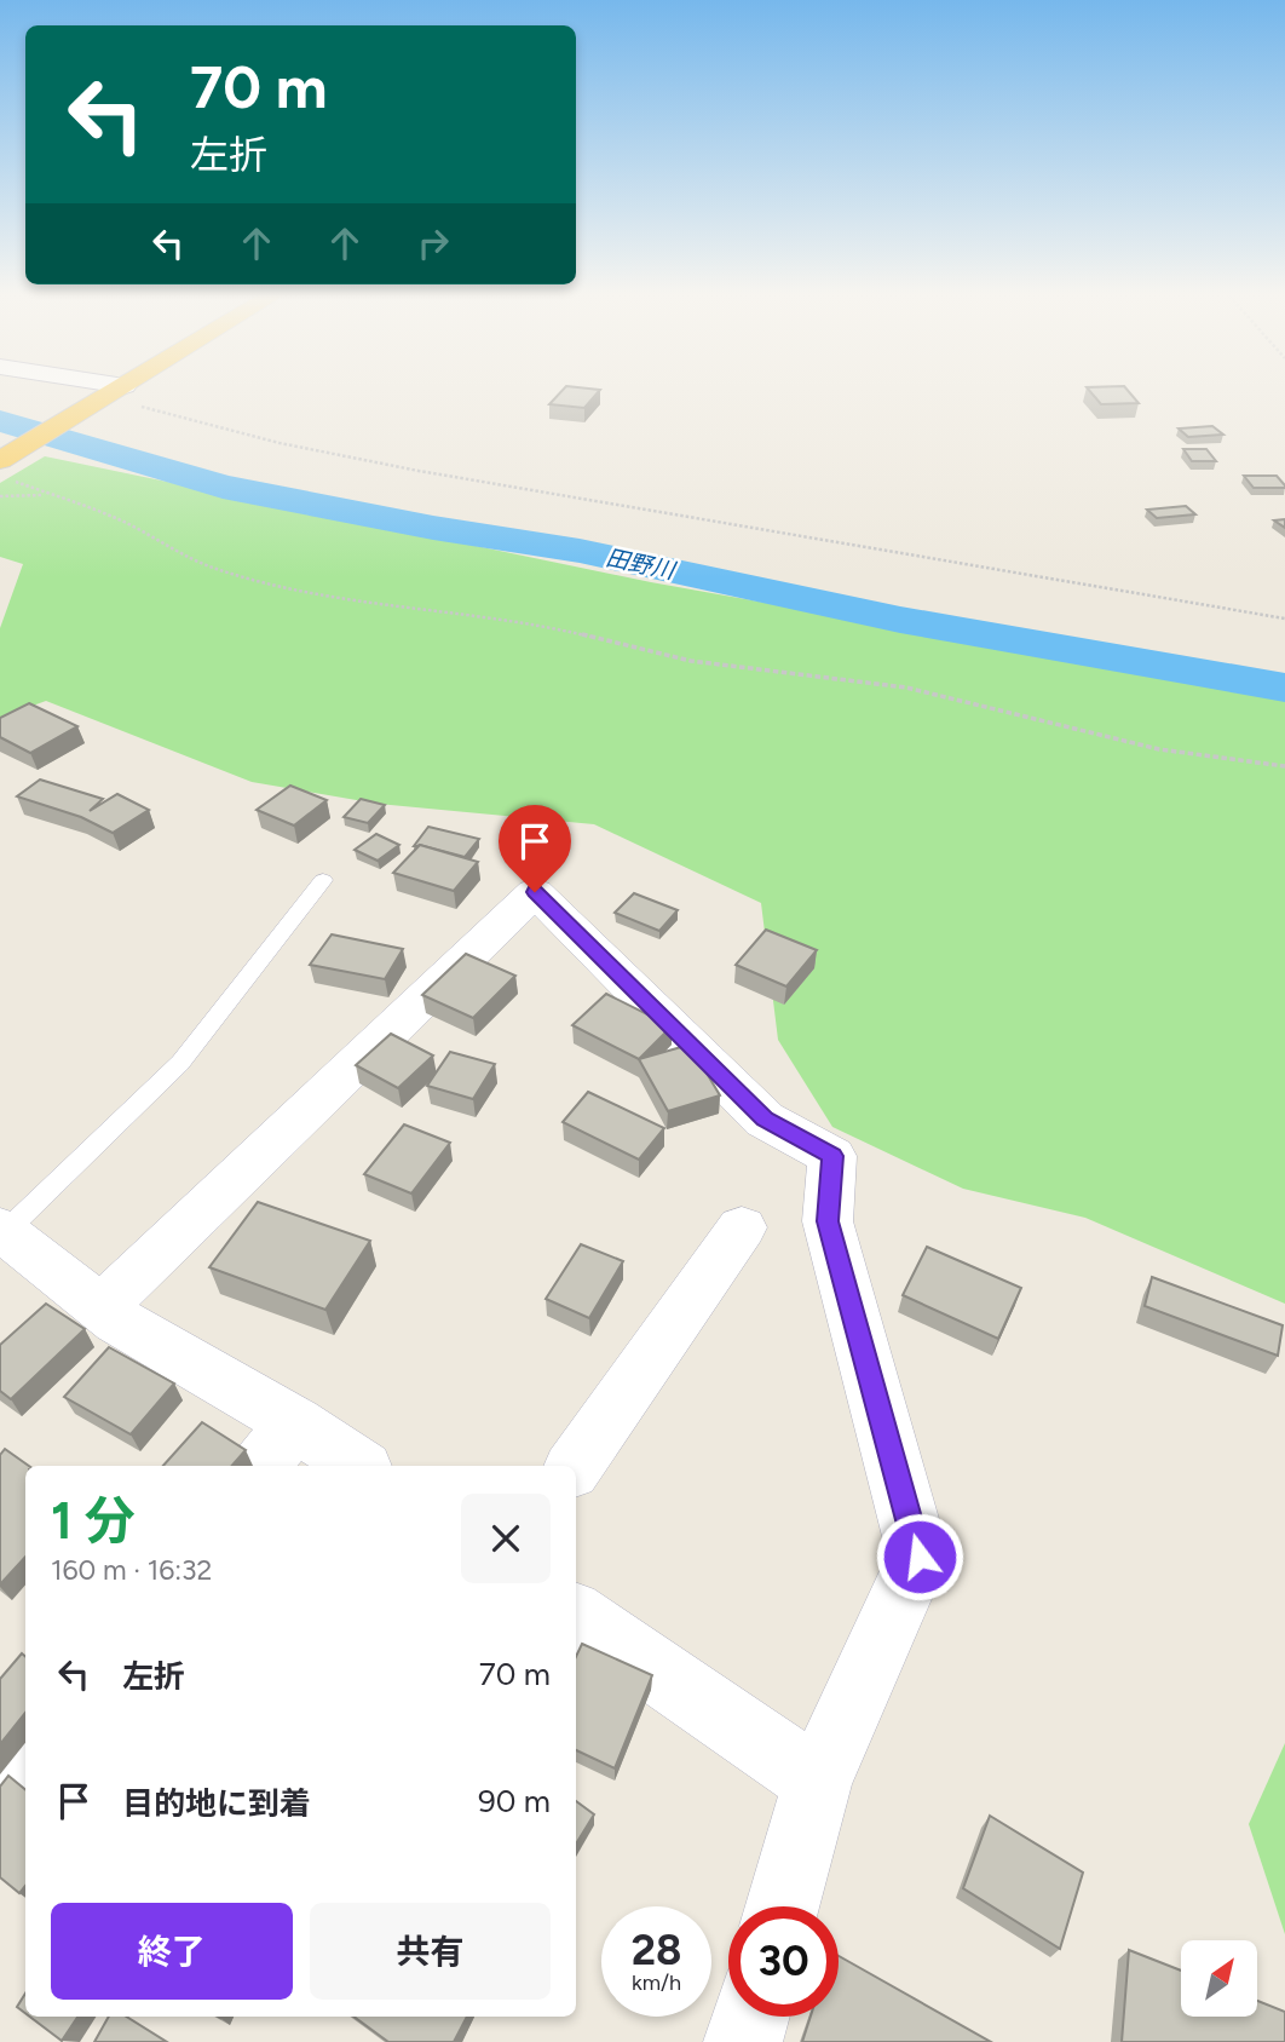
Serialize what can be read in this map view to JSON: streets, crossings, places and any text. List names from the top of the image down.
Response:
{
  "water": ["田野川"],
  "north": "top right",
  "page": {
    "turn": ["70 m", "左折"],
    "heading": ["1 分", "160 m · 16:32"],
    "list": [
      {
        "name": "左折",
        "value": "70 m"
      },
      {
        "name": "目的地に到着",
        "value": "90 m"
      }
    ],
    "buttons": ["終了", "共有"],
    "speed": "28 km/h",
    "limit": "30"
  }
}
